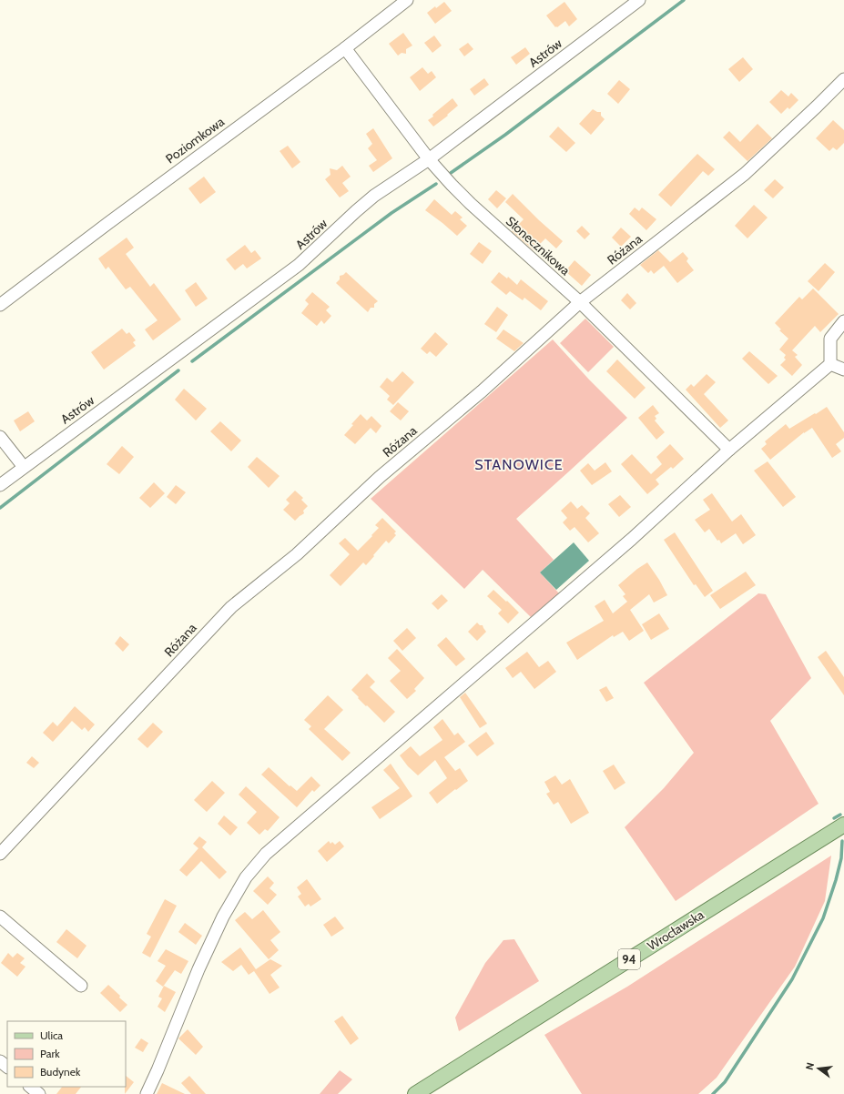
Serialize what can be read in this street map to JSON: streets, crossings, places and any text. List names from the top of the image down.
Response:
{
  "streets": {
    "main road": ["Wrocławska", "94"],
    "street": [
      "Astrów",
      "Poziomkowa",
      "Słonecznikowa",
      "Różana"
    ]
  },
  "crossings": [
    ["Astrów", "Słonecznikowa"],
    ["Poziomkowa", "Słonecznikowa"],
    ["Słonecznikowa", "Różana"]
  ],
  "districts": ["STANOWICE"],
  "legend": ["Ulica", "Park", "Budynek"],
  "north": "left"
}
